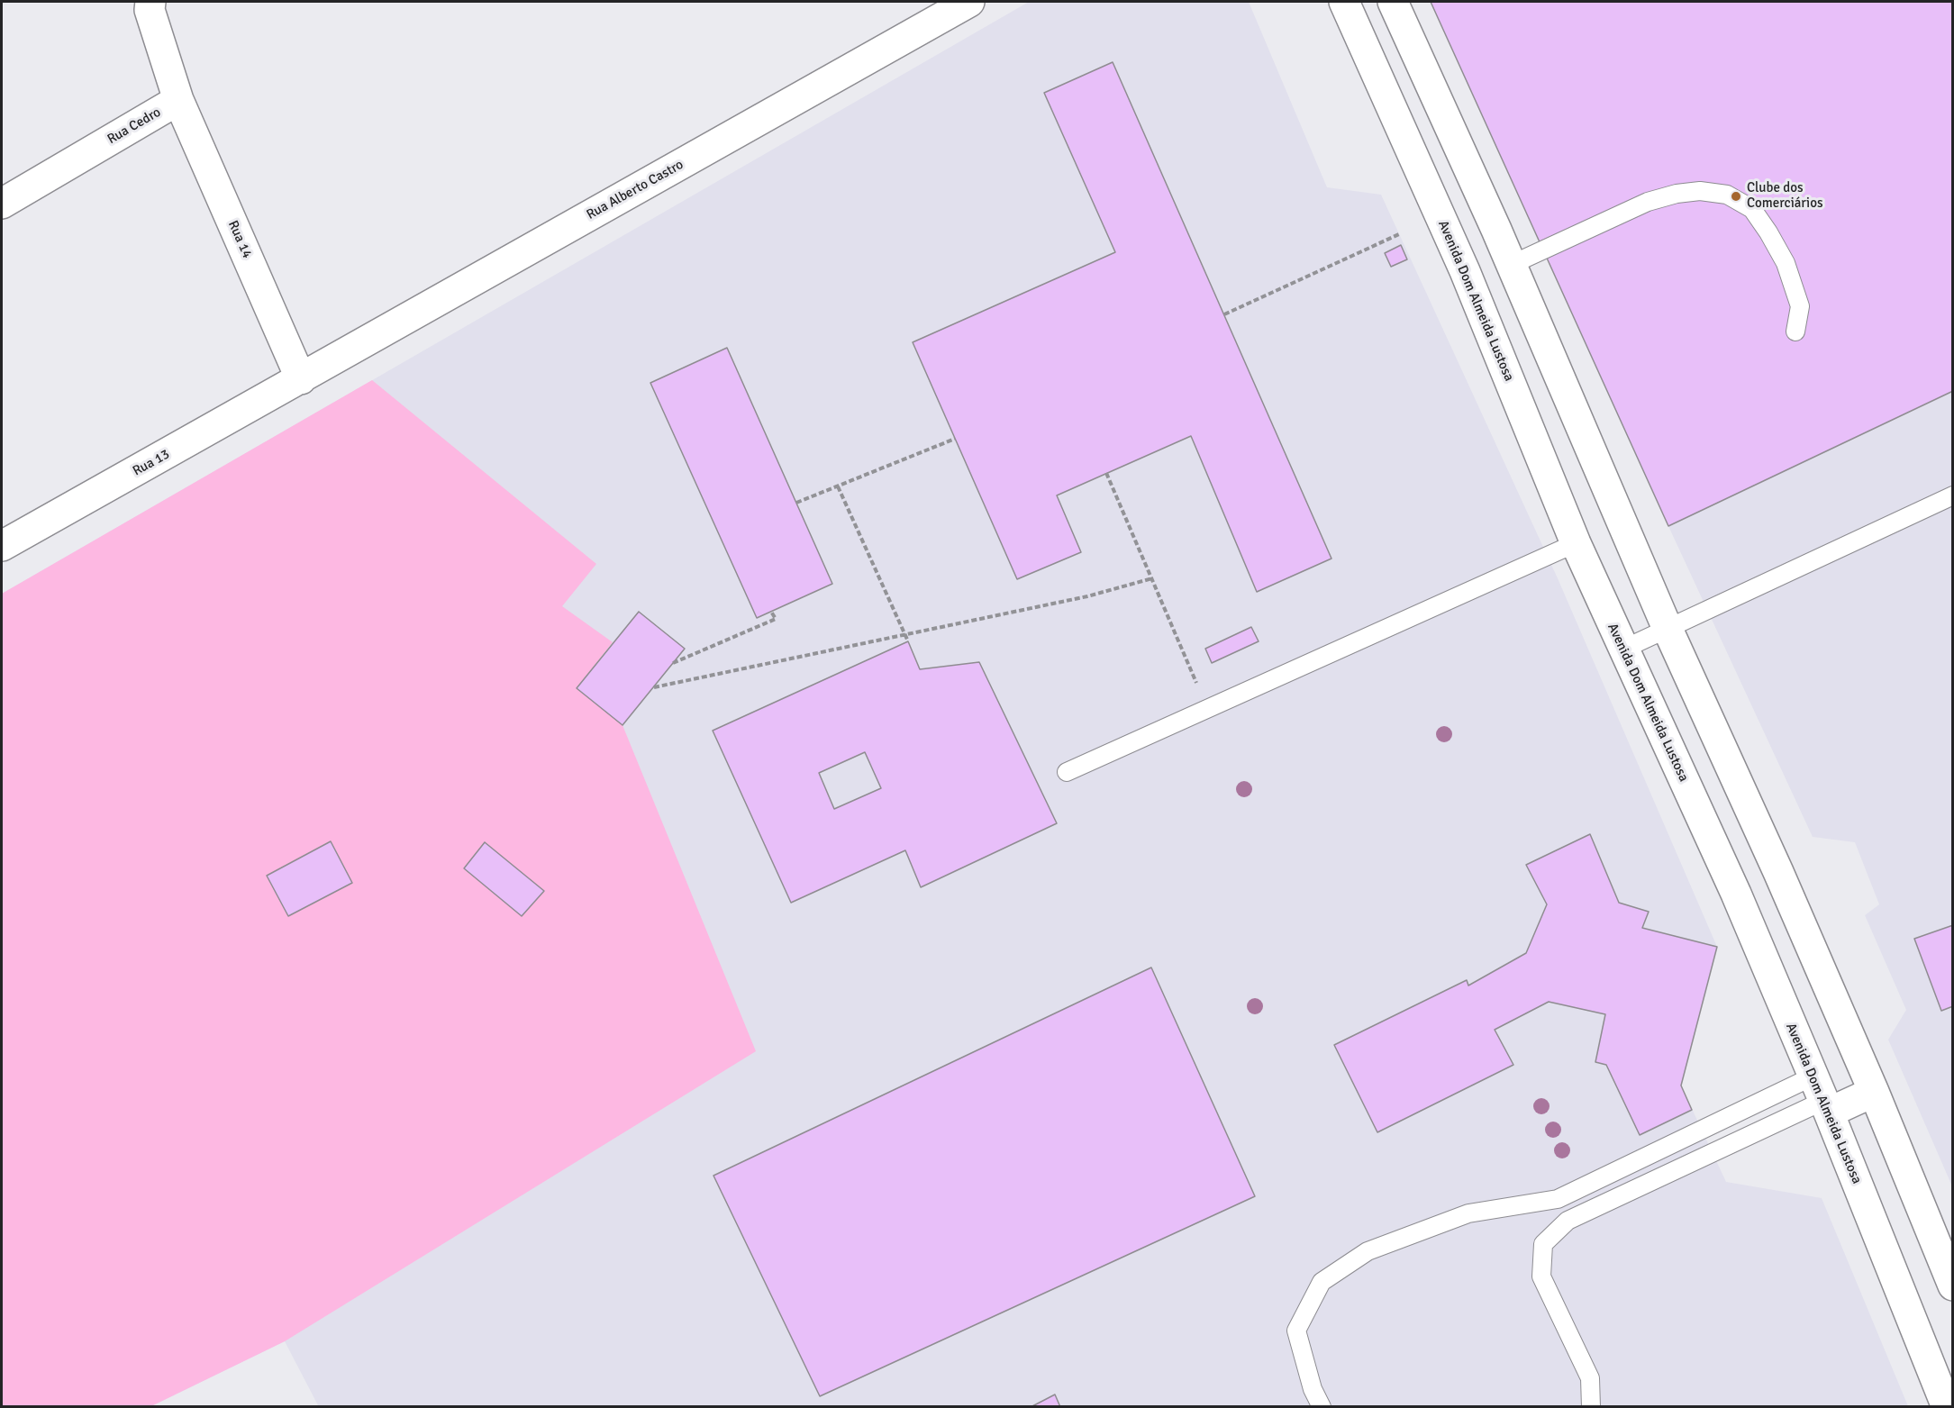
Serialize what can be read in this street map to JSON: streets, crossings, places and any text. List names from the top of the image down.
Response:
{
  "streets": {
    "main road": [
      "Rua Cedro",
      "Rua Alberto Castro",
      "Rua 14",
      "Avenida Dom Almeida Lustosa",
      "Rua 13"
    ]
  },
  "crossings": [
    ["Rua Cedro", "Rua 14"],
    ["Rua Alberto Castro", "Rua 14"],
    ["Rua Alberto Castro", "Rua 13"],
    ["Rua 14", "Rua 13"]
  ],
  "places": ["Clube dos Comerciários"]
}
